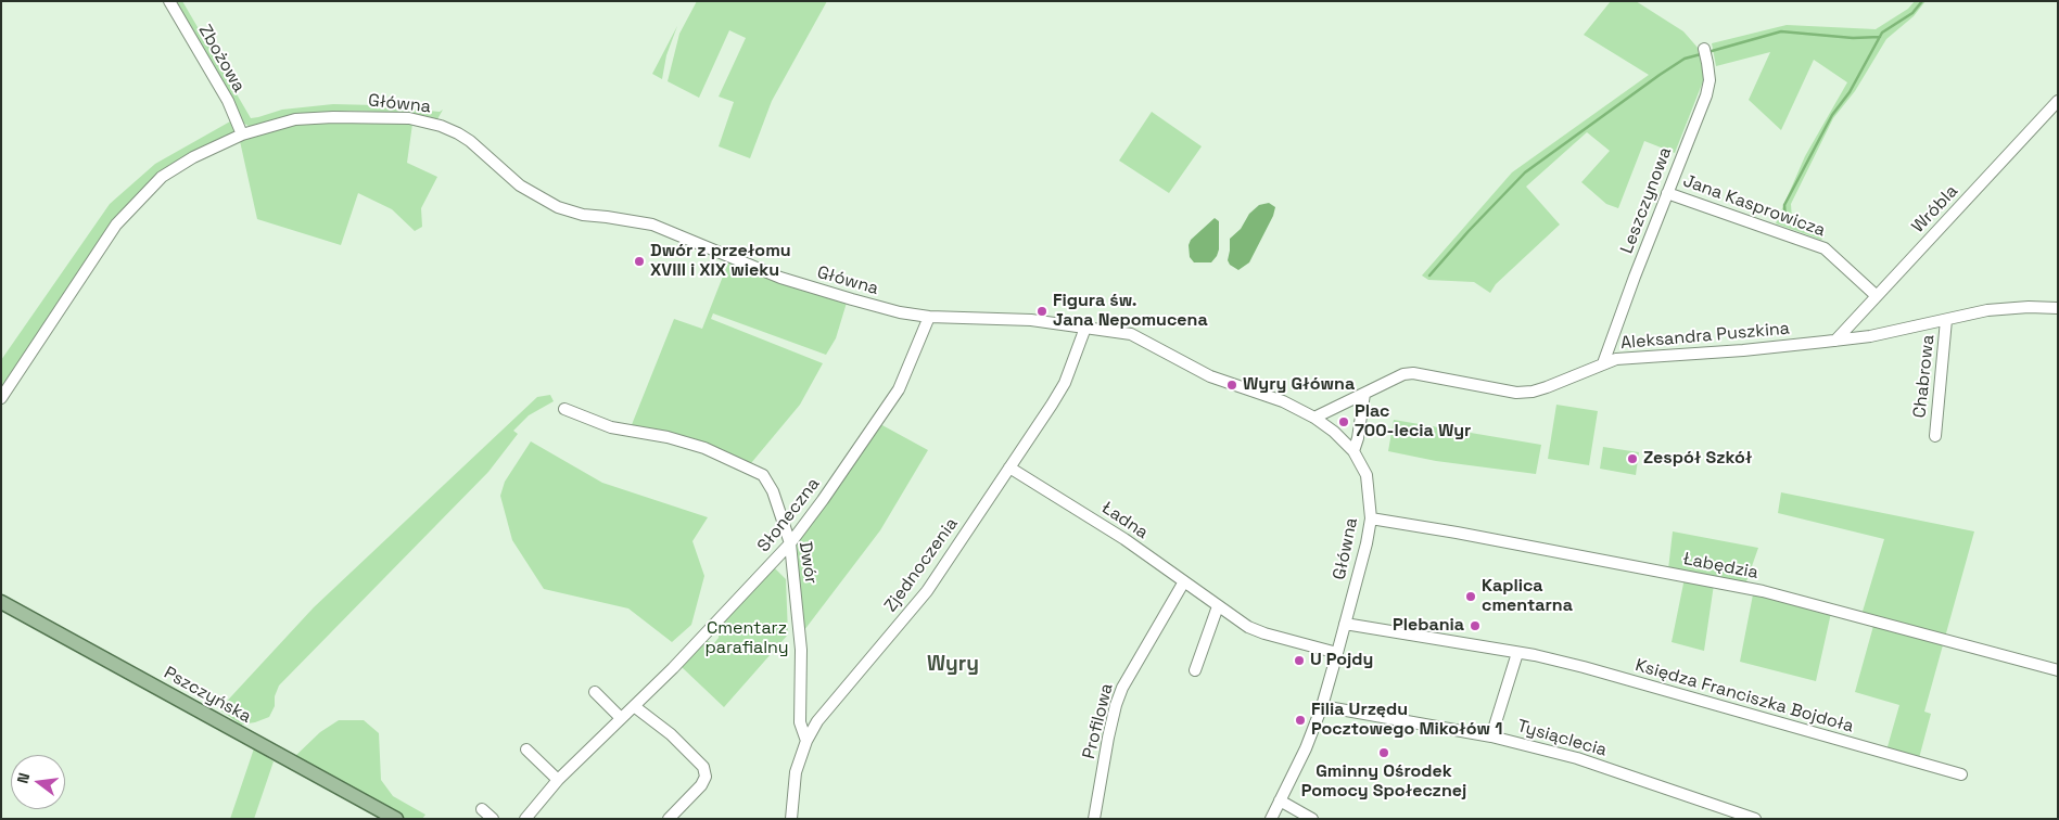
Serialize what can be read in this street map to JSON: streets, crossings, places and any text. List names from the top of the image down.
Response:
{
  "streets": {
    "main road": ["Pszczyńska"],
    "street": [
      "Zbożowa",
      "Główna",
      "Leszczynowa",
      "Jana Kasprowicza",
      "Wróbla",
      "Aleksandra Puszkina",
      "Chabrowa",
      "Słoneczna",
      "Ładna",
      "Dwór",
      "Zjednoczenia",
      "Łabędzia",
      "Księdza Franciszka Bojdoła",
      "Profilowa",
      "Tysiąclecia"
    ]
  },
  "crossings": [
    ["Zbożowa", "Główna"],
    ["Główna", "Aleksandra Puszkina"],
    ["Główna", "Słoneczna"],
    ["Główna", "Ładna"],
    ["Główna", "Zjednoczenia"],
    ["Główna", "Łabędzia"],
    ["Główna", "Księdza Franciszka Bojdoła"],
    ["Główna", "Tysiąclecia"],
    ["Leszczynowa", "Jana Kasprowicza"],
    ["Leszczynowa", "Aleksandra Puszkina"],
    ["Jana Kasprowicza", "Wróbla"],
    ["Wróbla", "Aleksandra Puszkina"],
    ["Aleksandra Puszkina", "Chabrowa"],
    ["Słoneczna", "Dwór"],
    ["Ładna", "Zjednoczenia"],
    ["Ładna", "Profilowa"],
    ["Dwór", "Zjednoczenia"]
  ],
  "districts": ["Wyry"],
  "parks": ["Cmentarz parafialny"],
  "places": [
    "Dwór z przełomu XVIII i XIX wieku",
    "Figura św. Jana Nepomucena",
    "Wyry Główna",
    "Plac 700-lecia Wyr",
    "Zespół Szkół",
    "Kaplica cmentarna",
    "Plebania",
    "U Pojdy",
    "Filia Urzędu Pocztowego Mikołów 1",
    "Gminny Ośrodek Pomocy Społecznej"
  ],
  "north": "left"
}
